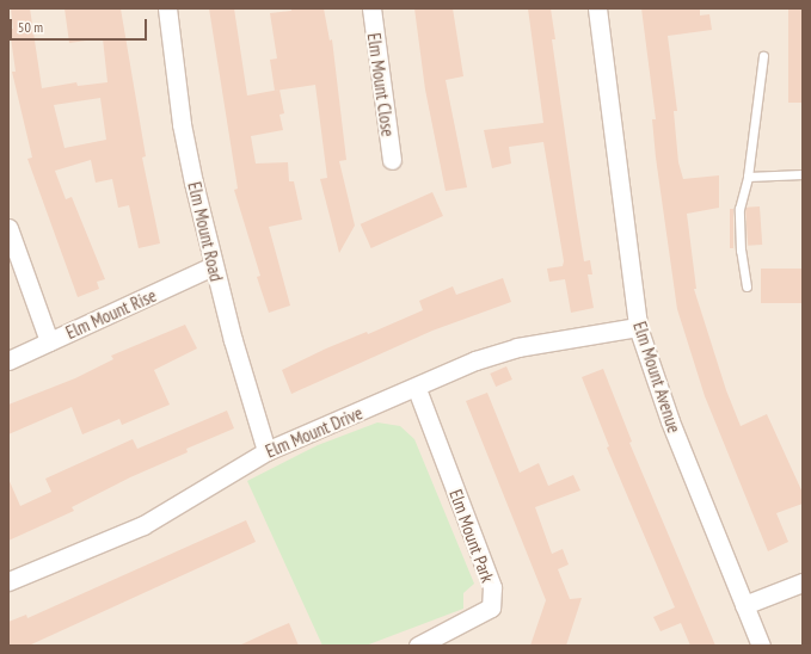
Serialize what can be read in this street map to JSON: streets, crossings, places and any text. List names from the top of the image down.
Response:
{
  "streets": {
    "street": [
      "Elm Mount Close",
      "Elm Mount Road",
      "Elm Mount Rise",
      "Elm Mount Avenue",
      "Elm Mount Drive",
      "Elm Mount Park"
    ]
  },
  "crossings": [
    ["Elm Mount Road", "Elm Mount Rise"],
    ["Elm Mount Road", "Elm Mount Drive"],
    ["Elm Mount Avenue", "Elm Mount Drive"],
    ["Elm Mount Drive", "Elm Mount Park"]
  ],
  "scale_bar": "50 m"
}
